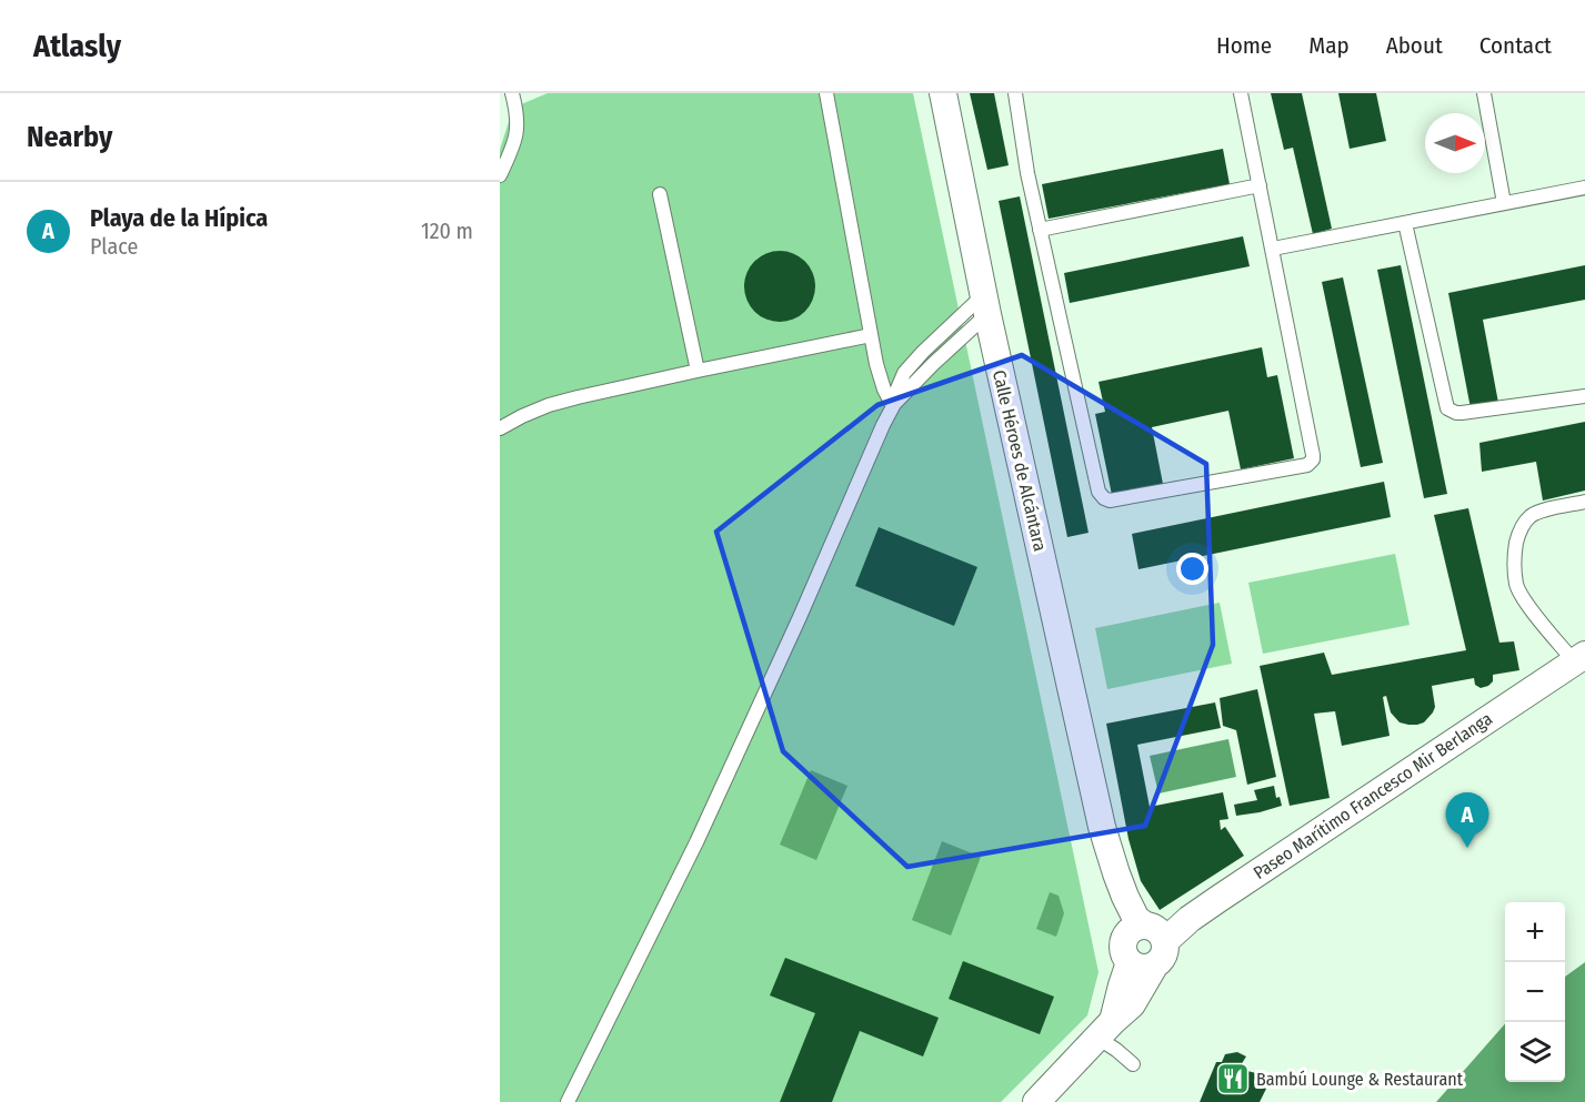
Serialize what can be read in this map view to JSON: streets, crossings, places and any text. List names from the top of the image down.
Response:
{
  "streets": {
    "street": ["Calle Héroes de Alcántara", "Paseo Marítimo Francesco Mir Berlanga"]
  },
  "crossings": [
    ["Calle Héroes de Alcántara", "Paseo Marítimo Francesco Mir Berlanga"]
  ],
  "places": {
    "restaurant": ["Bambú Lounge & Restaurant"]
  },
  "north": "right",
  "page": {
    "header": "Atlasly",
    "nav": [
      "Home",
      "Map",
      "About",
      "Contact"
    ],
    "heading": "Nearby",
    "list": [
      {
        "mark": "A",
        "name": "Playa de la Hípica",
        "note": "Place",
        "value": "120 m"
      }
    ],
    "pins": "A",
    "map_buttons": ["+", "−"]
  }
}
